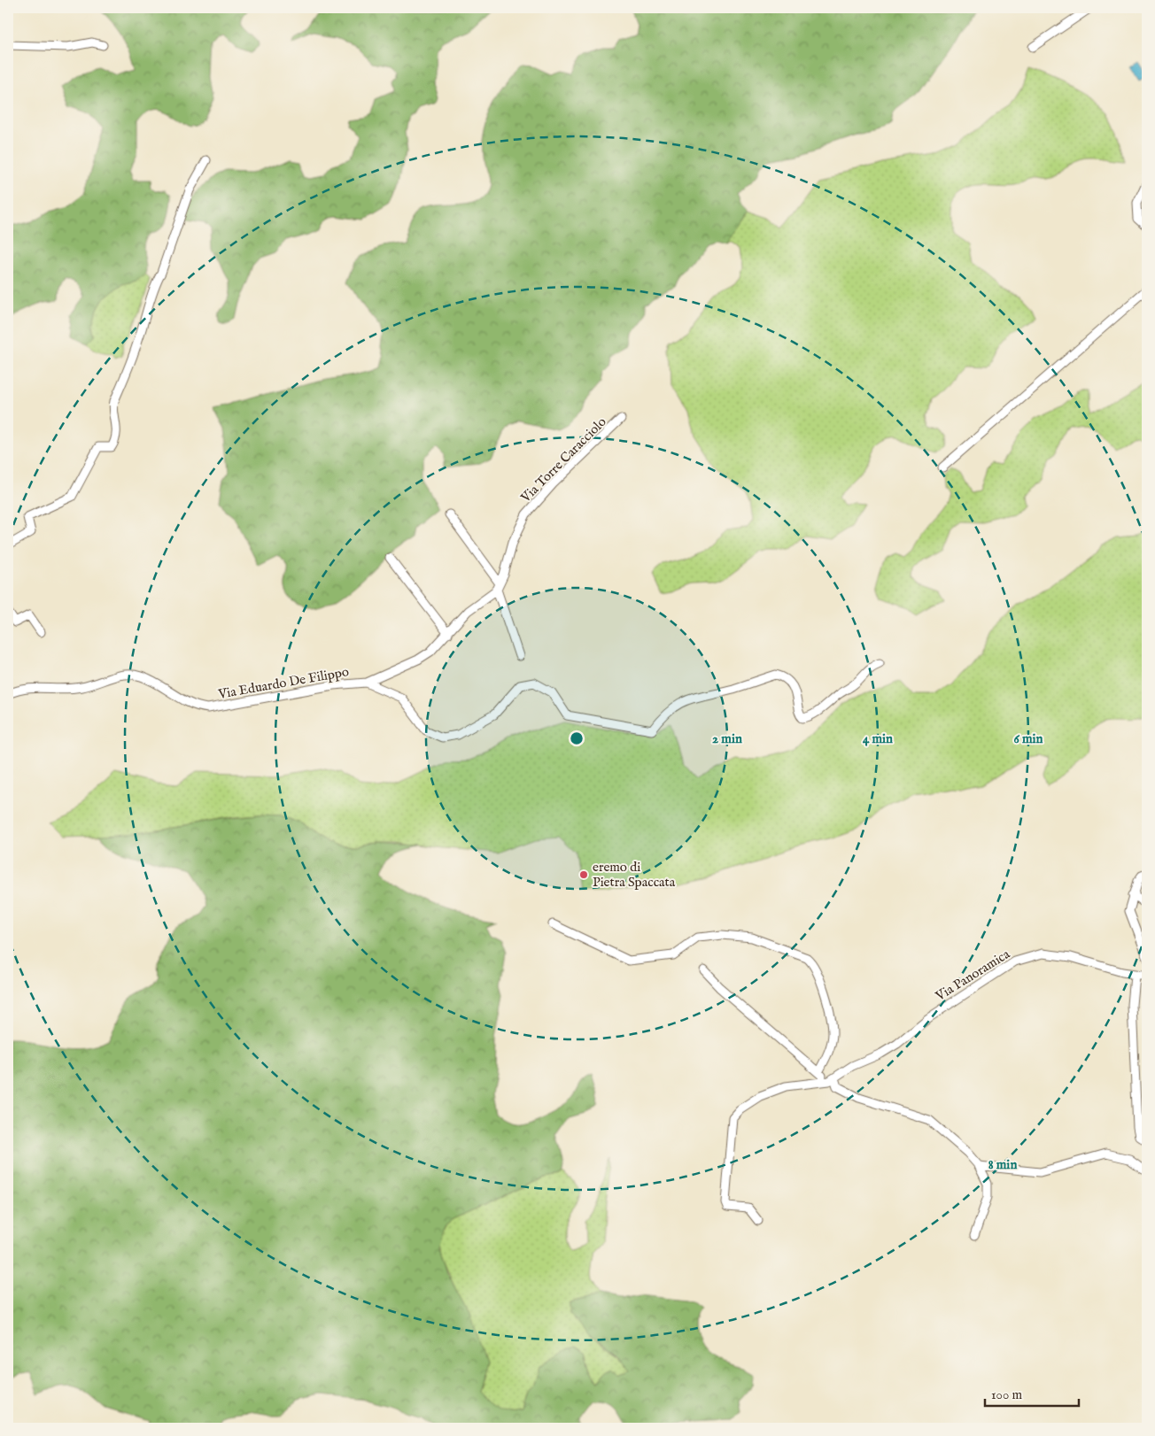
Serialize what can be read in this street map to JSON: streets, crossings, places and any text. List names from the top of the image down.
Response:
{
  "streets": {
    "street": ["Via Torre Caracciolo", "Via Eduardo De Filippo", "Via Panoramica"]
  },
  "places": ["eremo di Pietra Spaccata"],
  "scale_bar": "100 m",
  "rings": [
    "2 min",
    "4 min",
    "6 min",
    "8 min"
  ]
}
